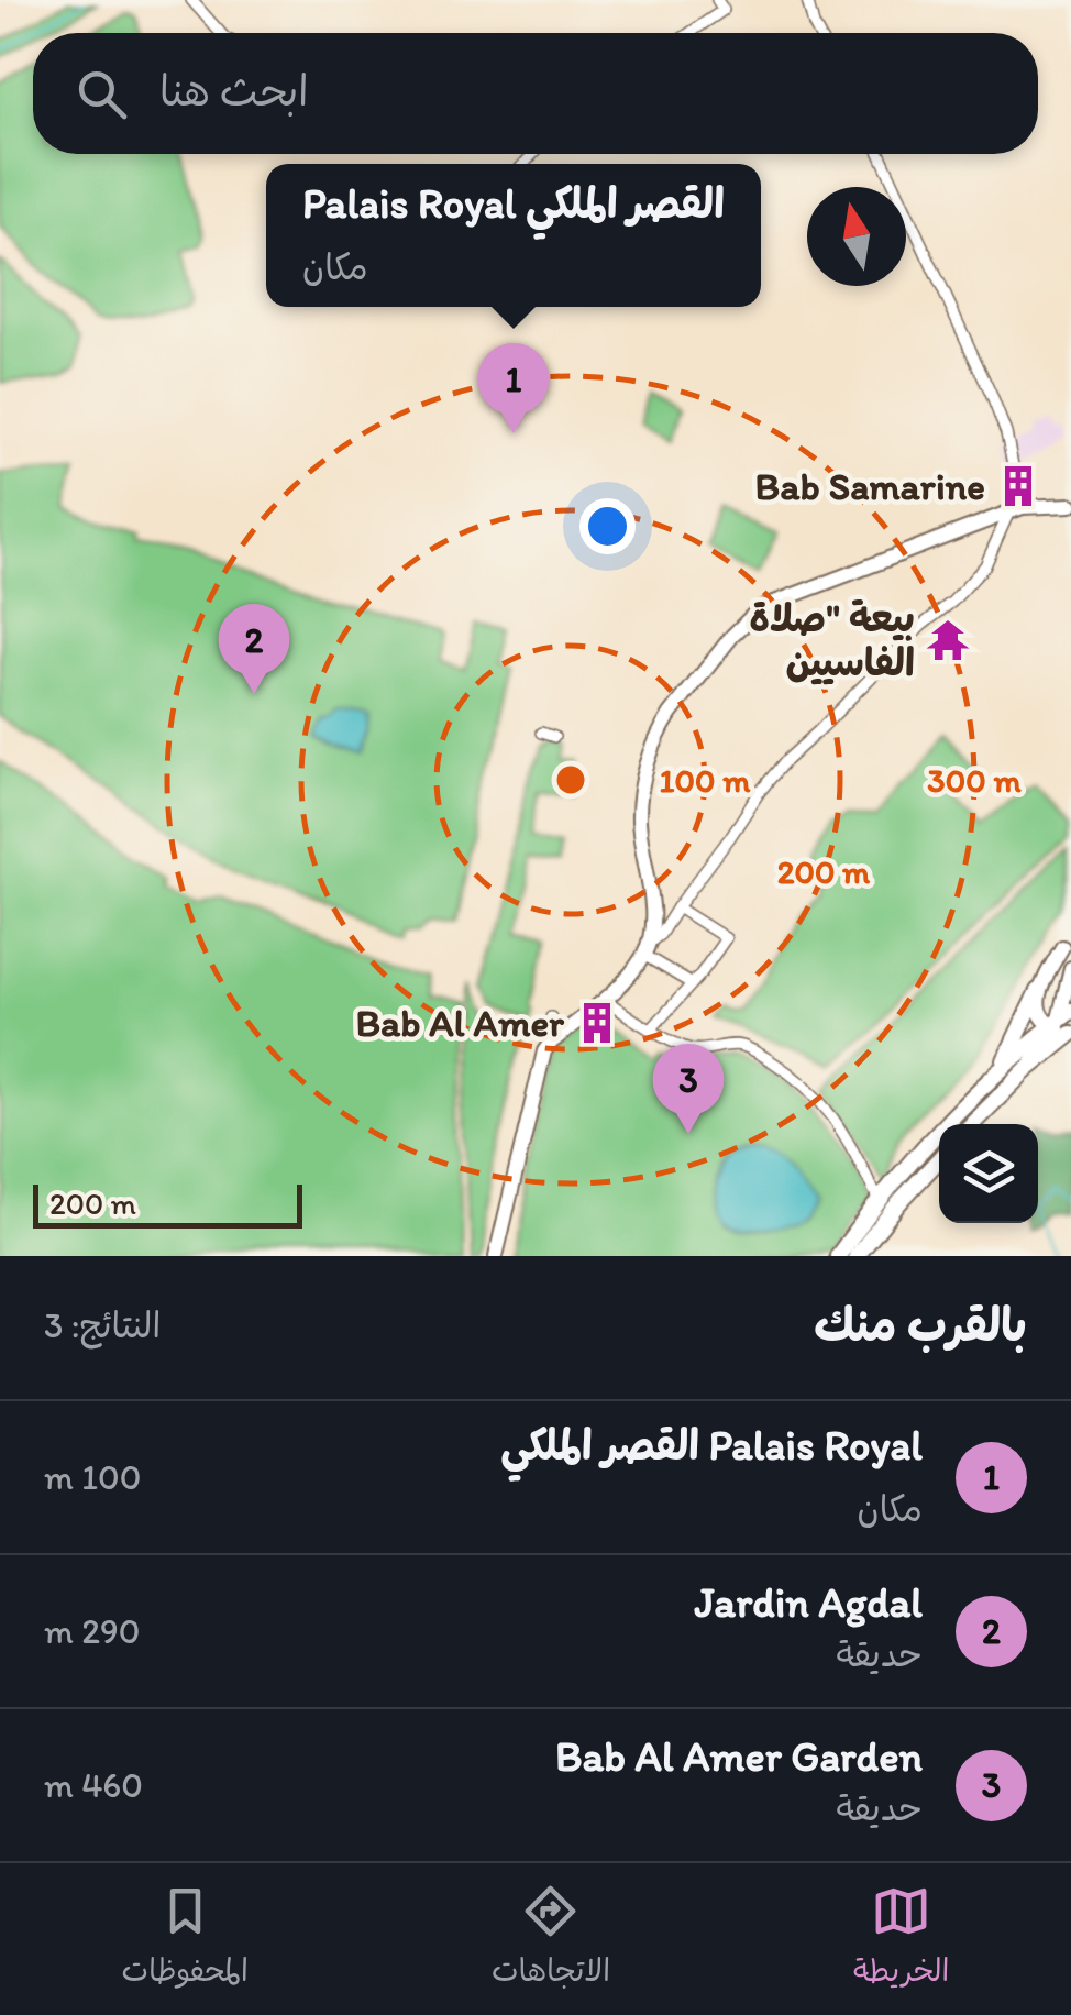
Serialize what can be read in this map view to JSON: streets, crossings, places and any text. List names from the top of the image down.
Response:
{
  "places": {
    "building": ["Bab Samarine", "Bab Al Amer"],
    "temple": ["بيعة \"صلاة الفاسيين"]
  },
  "scale_bar": "200 m",
  "north": "top",
  "page": {
    "search": "ابحث هنا",
    "popup": ["Palais Royal القصر الملكي", "مكان"],
    "pins": ["1", "2", "3"],
    "scale": "200 m",
    "heading": ["بالقرب منك", "النتائج: 3"],
    "list": [
      {
        "mark": "1",
        "name": "Palais Royal القصر الملكي",
        "note": "مكان",
        "value": "100 m"
      },
      {
        "mark": "2",
        "name": "Jardin Agdal",
        "note": "حديقة",
        "value": "290 m"
      },
      {
        "mark": "3",
        "name": "Bab Al Amer Garden",
        "note": "حديقة",
        "value": "460 m"
      }
    ],
    "nav": ["الخريطة", "الاتجاهات", "المحفوظات"]
  },
  "rings": ["100 m", "300 m", "200 m"]
}
